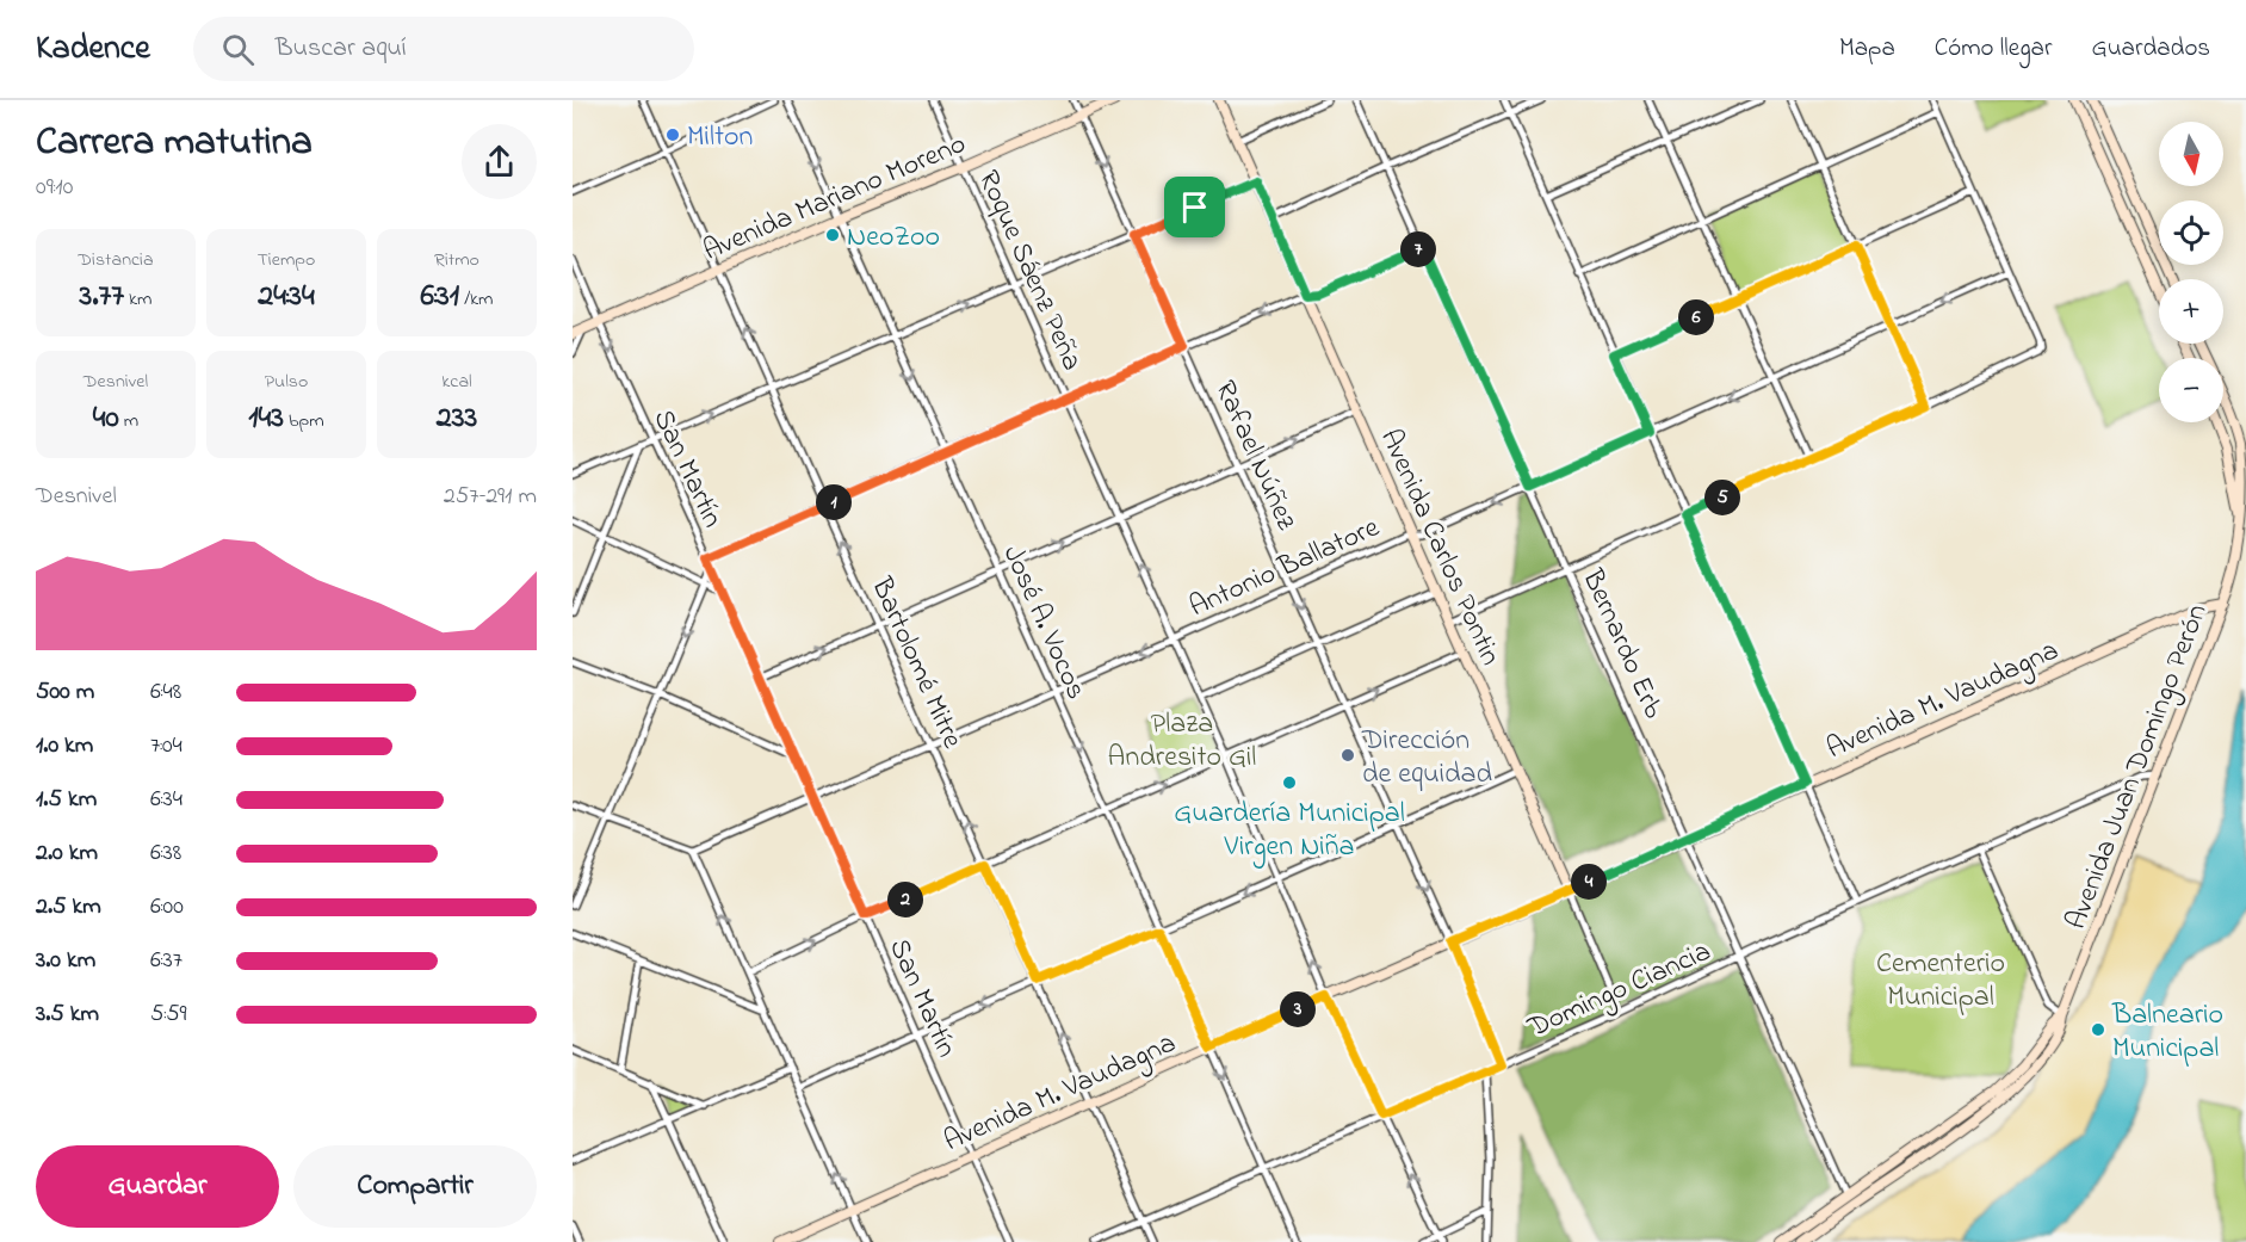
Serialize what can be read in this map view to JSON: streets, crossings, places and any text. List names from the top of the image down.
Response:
{
  "streets": {
    "main road": [
      "Avenida Mariano Moreno",
      "Avenida Carlos Pontin",
      "Avenida M. Vaudagna",
      "Avenida Juan Domingo Perón"
    ],
    "street": [
      "Roque Sáenz Peña",
      "Rafael Núñez",
      "San Martín",
      "Antonio Ballatore",
      "José A. Vocos",
      "Bernardo Erb",
      "Bartolomé Mitre",
      "Domingo Ciancia"
    ]
  },
  "crossings": [
    ["Avenida Mariano Moreno", "Roque Sáenz Peña"],
    ["Avenida Mariano Moreno", "Rafael Núñez"],
    ["Avenida Mariano Moreno", "San Martín"],
    ["Avenida Mariano Moreno", "José A. Vocos"],
    ["Avenida Mariano Moreno", "Bartolomé Mitre"],
    ["Roque Sáenz Peña", "Antonio Ballatore"],
    ["Roque Sáenz Peña", "Avenida M. Vaudagna"],
    ["Roque Sáenz Peña", "Domingo Ciancia"],
    ["Rafael Núñez", "Antonio Ballatore"],
    ["Rafael Núñez", "Avenida M. Vaudagna"],
    ["Rafael Núñez", "Domingo Ciancia"],
    ["San Martín", "Antonio Ballatore"],
    ["San Martín", "Avenida M. Vaudagna"],
    ["Avenida Carlos Pontin", "Antonio Ballatore"],
    ["Avenida Carlos Pontin", "Avenida M. Vaudagna"],
    ["Avenida Carlos Pontin", "Domingo Ciancia"],
    ["Antonio Ballatore", "José A. Vocos"],
    ["Antonio Ballatore", "Bernardo Erb"],
    ["Antonio Ballatore", "Bartolomé Mitre"],
    ["José A. Vocos", "Avenida M. Vaudagna"],
    ["José A. Vocos", "Domingo Ciancia"],
    ["Bernardo Erb", "Avenida M. Vaudagna"],
    ["Bernardo Erb", "Avenida Juan Domingo Perón"],
    ["Bernardo Erb", "Domingo Ciancia"],
    ["Bartolomé Mitre", "Avenida M. Vaudagna"],
    ["Bartolomé Mitre", "Domingo Ciancia"],
    ["Avenida M. Vaudagna", "Avenida Juan Domingo Perón"],
    ["Avenida Juan Domingo Perón", "Domingo Ciancia"]
  ],
  "one_way": ["Antonio Ballatore", "José A. Vocos", "Bartolomé Mitre"],
  "parks": ["Plaza Andresito Gil", "Cementerio Municipal"],
  "places": [
    "Milton",
    "NeoZoo",
    "Dirección de equidad",
    "Guardería Municipal Virgen Niña",
    "Balneario Municipal"
  ],
  "north": "bottom",
  "page": {
    "header": "Kadence",
    "search": "Buscar aquí",
    "nav": ["Mapa", "Cómo llegar", "Guardados"],
    "heading": ["Carrera matutina", "09:10"],
    "map_buttons": ["+", "−"],
    "stats": [
      ["Distancia", "3.77 km"],
      ["Tiempo", "24:34"],
      ["Ritmo", "6:31 /km"],
      ["Desnivel", "40 m"],
      ["Pulso", "143 bpm"],
      ["kcal", "233"]
    ],
    "pins": [
      "7",
      "6",
      "5",
      "1",
      "4",
      "2",
      "3"
    ],
    "chart": ["Desnivel", "257–291 m"],
    "list": [
      {
        "name": "500 m",
        "note": "6:48"
      },
      {
        "name": "1.0 km",
        "note": "7:04"
      },
      {
        "name": "1.5 km",
        "note": "6:34"
      },
      {
        "name": "2.0 km",
        "note": "6:38"
      },
      {
        "name": "2.5 km",
        "note": "6:00"
      },
      {
        "name": "3.0 km",
        "note": "6:37"
      },
      {
        "name": "3.5 km",
        "note": "5:59"
      }
    ],
    "buttons": ["Guardar", "Compartir"]
  }
}
